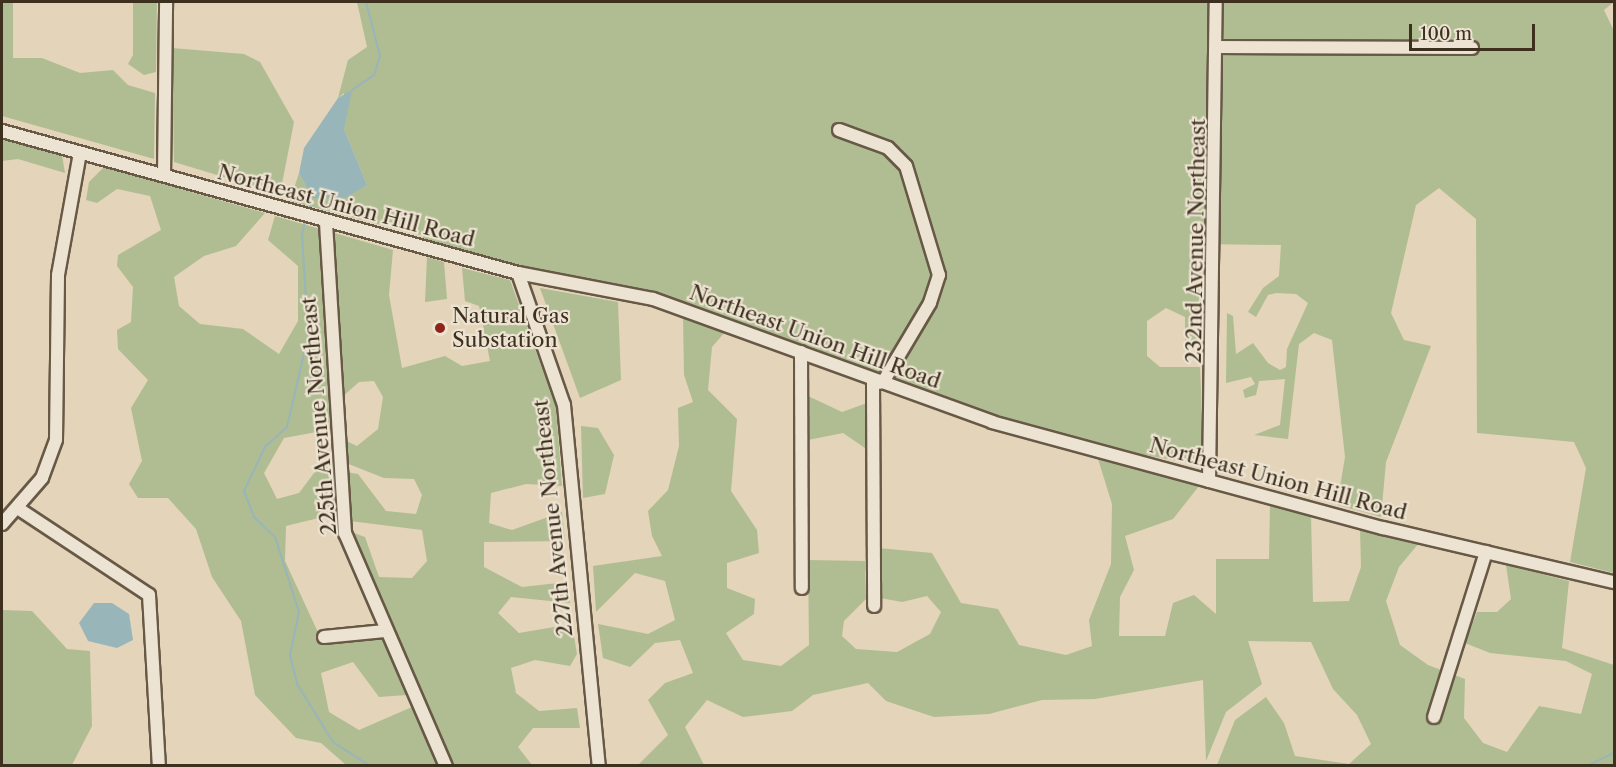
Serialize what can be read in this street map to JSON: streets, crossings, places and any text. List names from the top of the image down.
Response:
{
  "streets": {
    "street": [
      "Northeast Union Hill Road",
      "232nd Avenue Northeast",
      "225th Avenue Northeast",
      "227th Avenue Northeast"
    ]
  },
  "crossings": [
    ["Northeast Union Hill Road", "232nd Avenue Northeast"],
    ["Northeast Union Hill Road", "225th Avenue Northeast"],
    ["Northeast Union Hill Road", "227th Avenue Northeast"]
  ],
  "places": ["Natural Gas Substation"],
  "scale_bar": "100 m"
}
